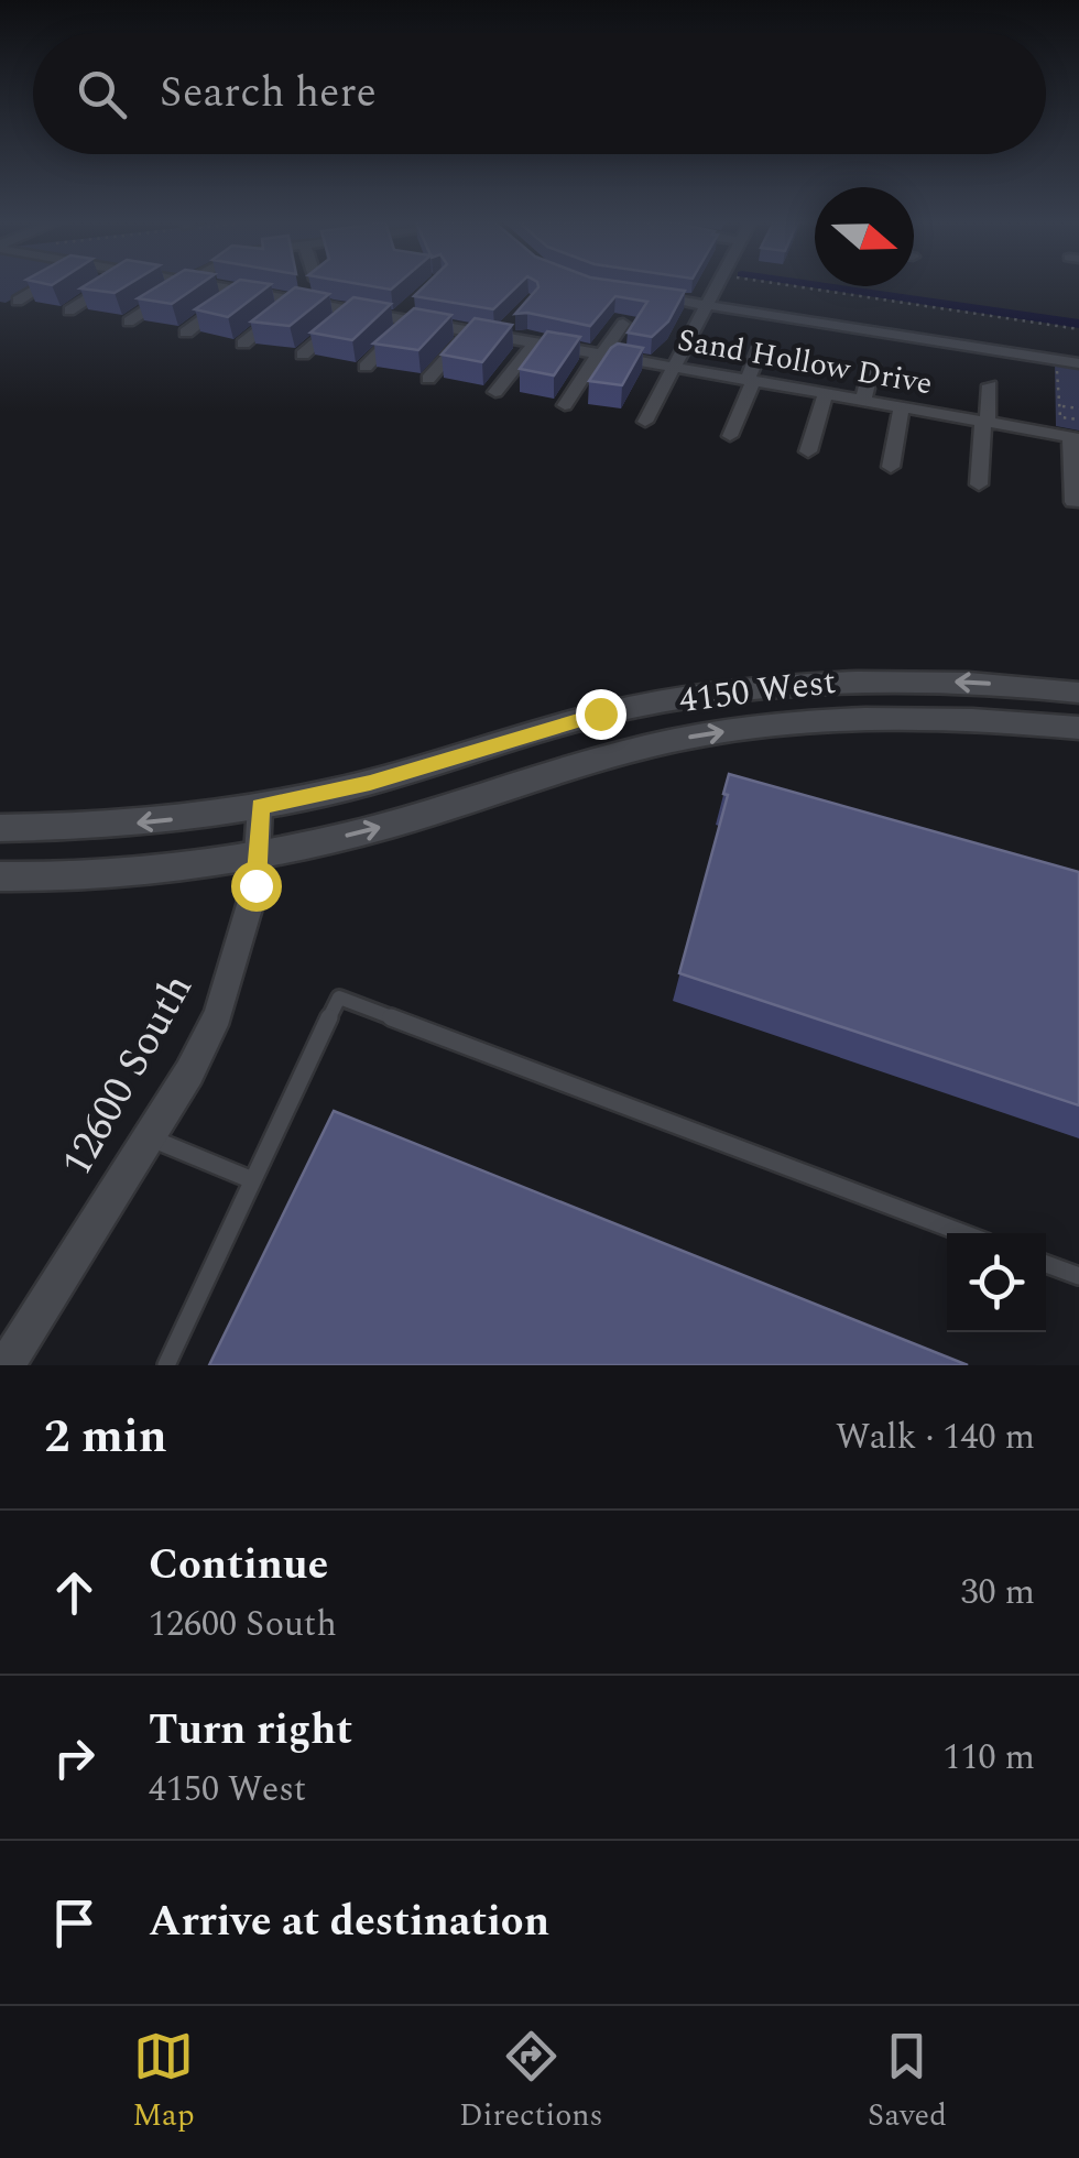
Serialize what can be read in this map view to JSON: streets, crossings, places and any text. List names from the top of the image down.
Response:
{
  "streets": {
    "street": ["Sand Hollow Drive", "4150 West", "12600 South"]
  },
  "crossings": [
    ["4150 West", "12600 South"]
  ],
  "north": "right",
  "page": {
    "search": "Search here",
    "heading": ["2 min", "Walk · 140 m"],
    "list": [
      ["Continue", "12600 South", "30 m"],
      ["Turn right", "4150 West", "110 m"],
      "Arrive at destination"
    ],
    "nav": ["Map", "Directions", "Saved"]
  }
}
